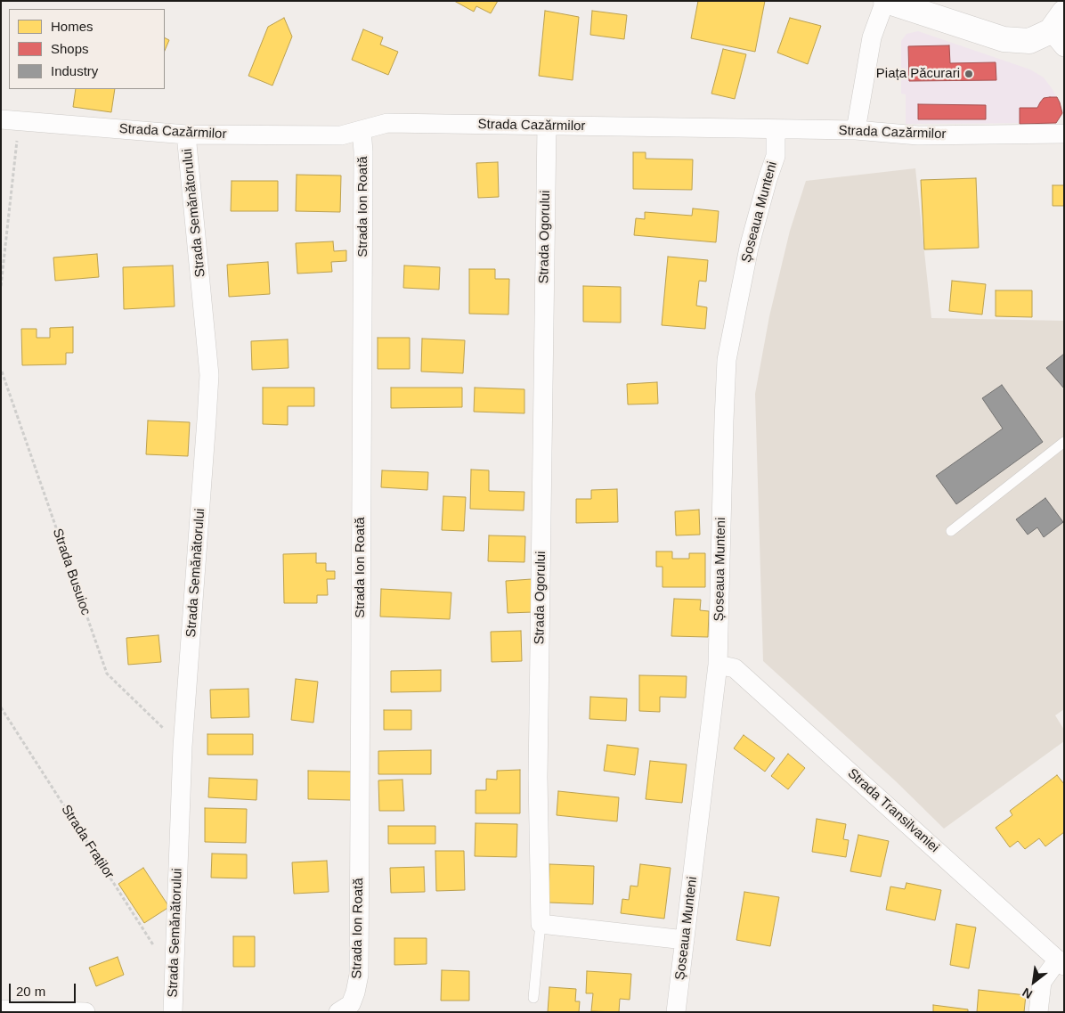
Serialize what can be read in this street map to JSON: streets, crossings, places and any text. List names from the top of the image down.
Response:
{
  "streets": {
    "street": [
      "Strada Cazărmilor",
      "Strada Ion Roată",
      "Șoseaua Munteni",
      "Strada Semănătorului",
      "Strada Ogorului",
      "Strada Transilvaniei"
    ],
    "path": ["Strada Busuioc", "Strada Fraților"]
  },
  "crossings": [
    ["Strada Cazărmilor", "Strada Ion Roată"],
    ["Strada Cazărmilor", "Șoseaua Munteni"],
    ["Strada Cazărmilor", "Strada Semănătorului"],
    ["Strada Cazărmilor", "Strada Ogorului"],
    ["Șoseaua Munteni", "Strada Transilvaniei"],
    ["Strada Semănătorului", "Strada Busuioc"]
  ],
  "places": ["Piața Păcurari"],
  "legend": ["Homes", "Shops", "Industry"],
  "scale_bar": "20 m",
  "north": "bottom left"
}
